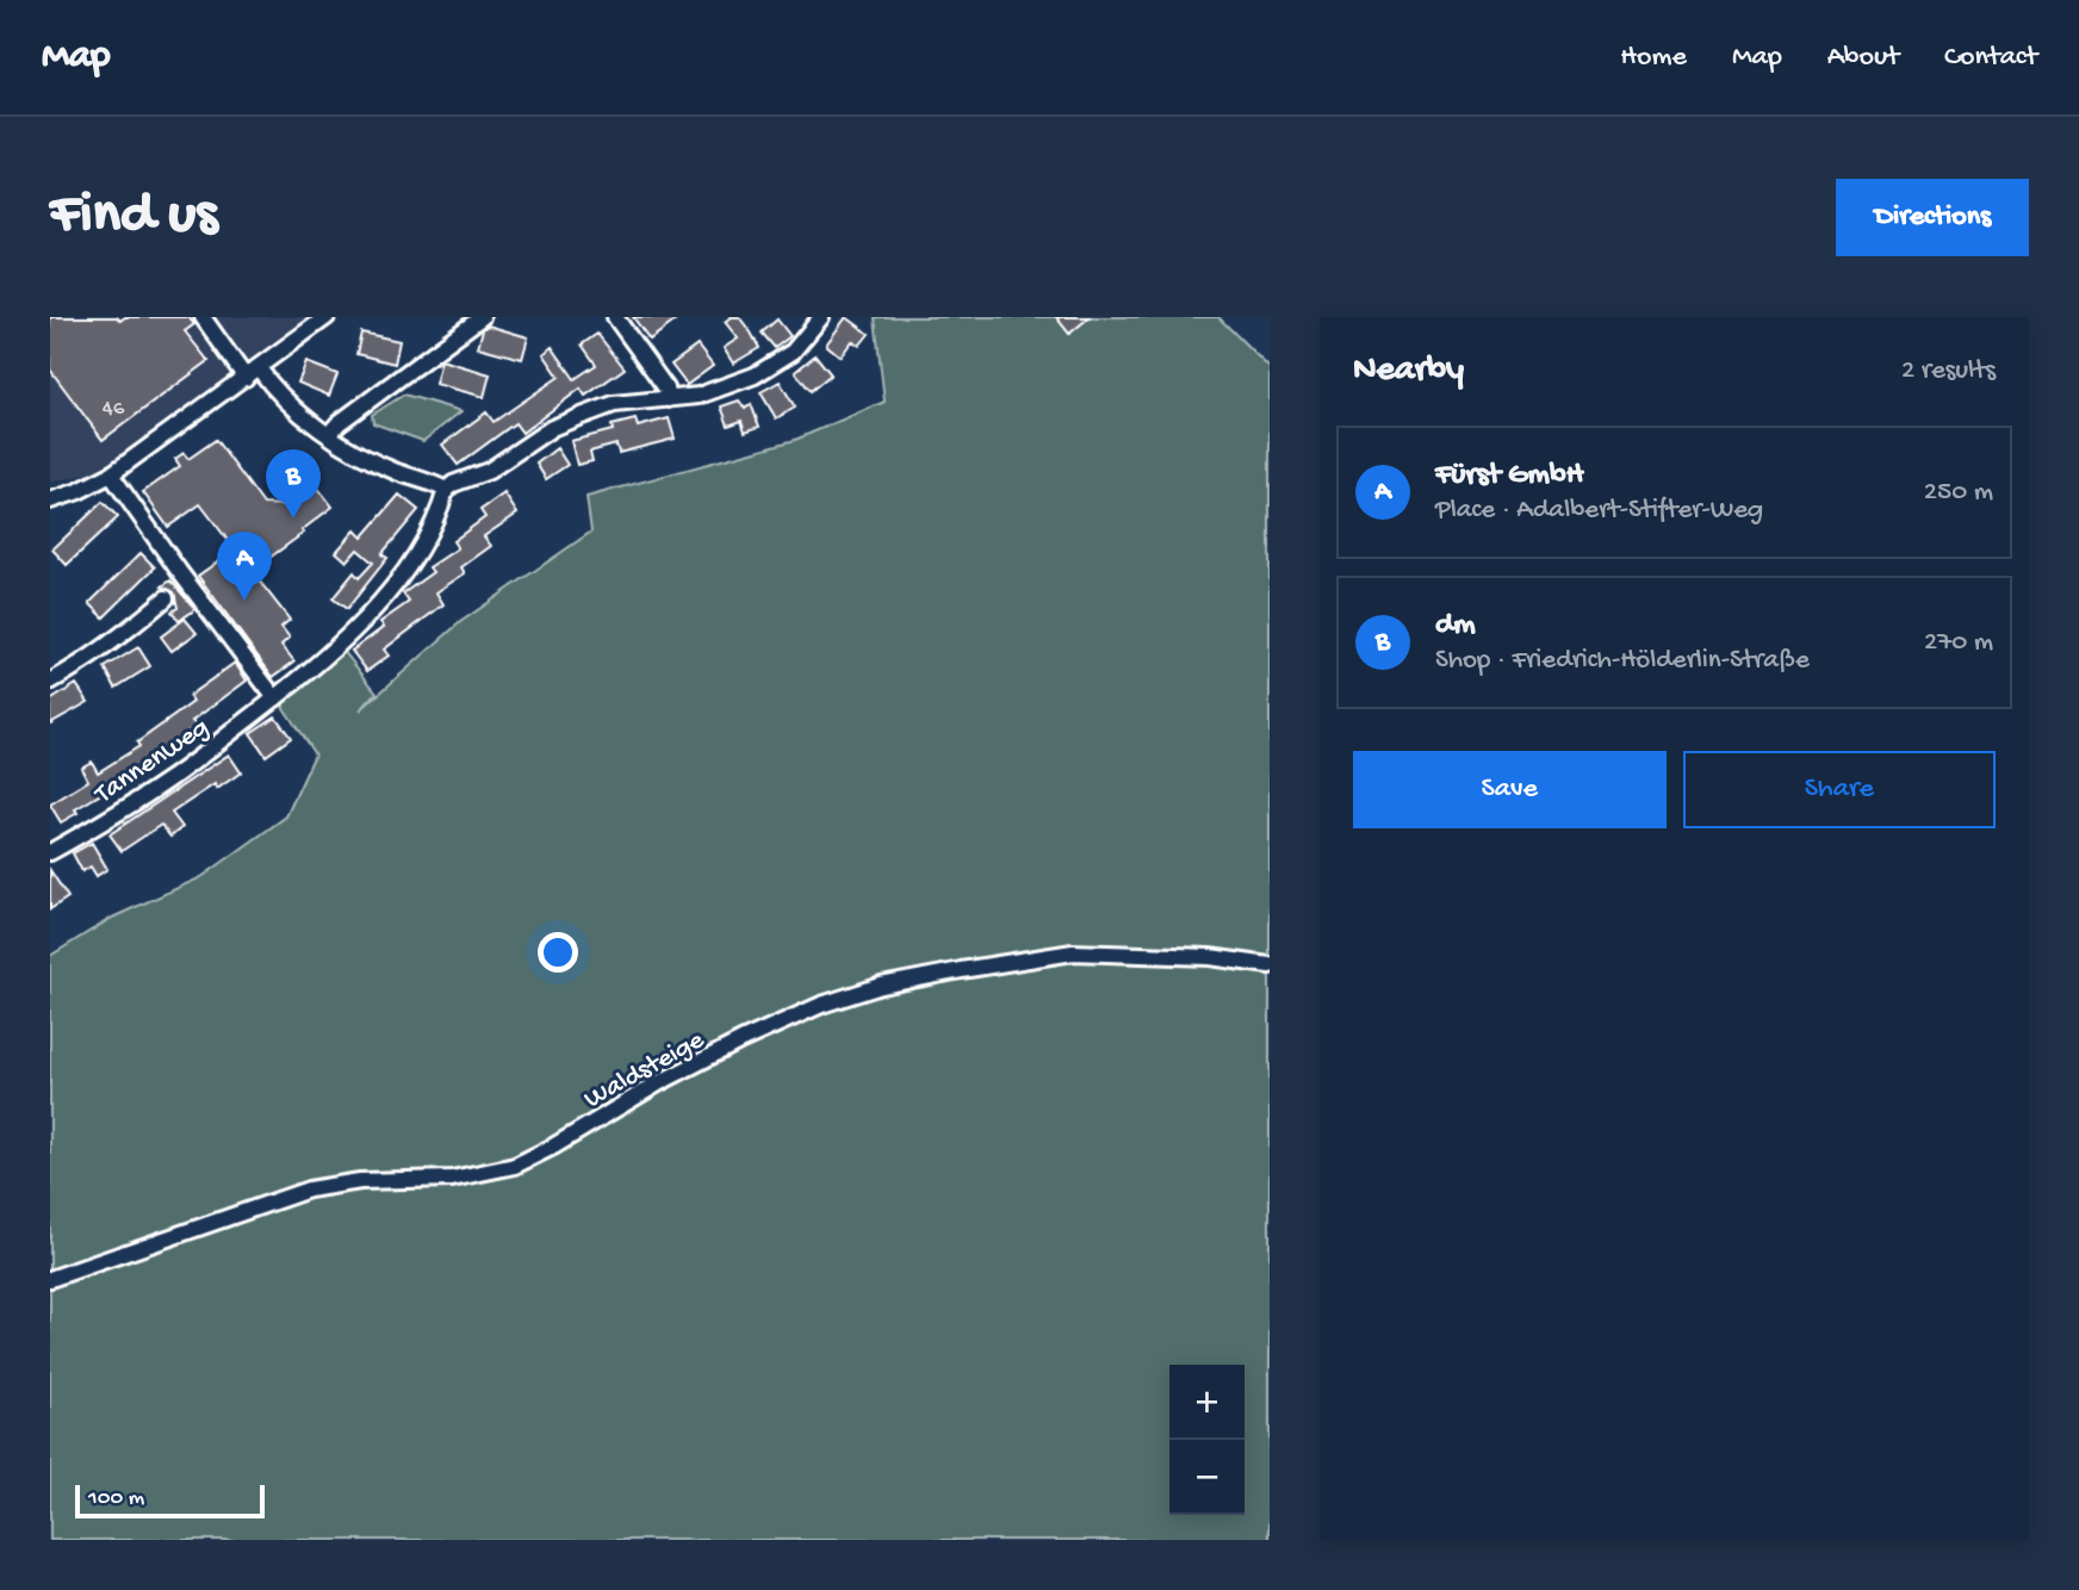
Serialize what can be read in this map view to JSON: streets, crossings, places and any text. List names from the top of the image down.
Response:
{
  "streets": {
    "street": ["Tannenweg", "Waldsteige"]
  },
  "house_numbers": ["46"],
  "scale_bar": "100 m",
  "page": {
    "header": "Map",
    "nav": [
      "Home",
      "Map",
      "About",
      "Contact"
    ],
    "buttons": [
      "Directions",
      ["Save", "Share"]
    ],
    "title": "Find us",
    "heading": ["Nearby", "2 results"],
    "list": [
      {
        "mark": "A",
        "name": "Fürst GmbH",
        "note": "Place · Adalbert-Stifter-Weg",
        "value": "250 m"
      },
      {
        "mark": "B",
        "name": "dm",
        "note": "Shop · Friedrich-Hölderlin-Straße",
        "value": "270 m"
      }
    ],
    "pins": ["B", "A"],
    "map_buttons": ["+", "−"],
    "scale": "100 m"
  }
}
